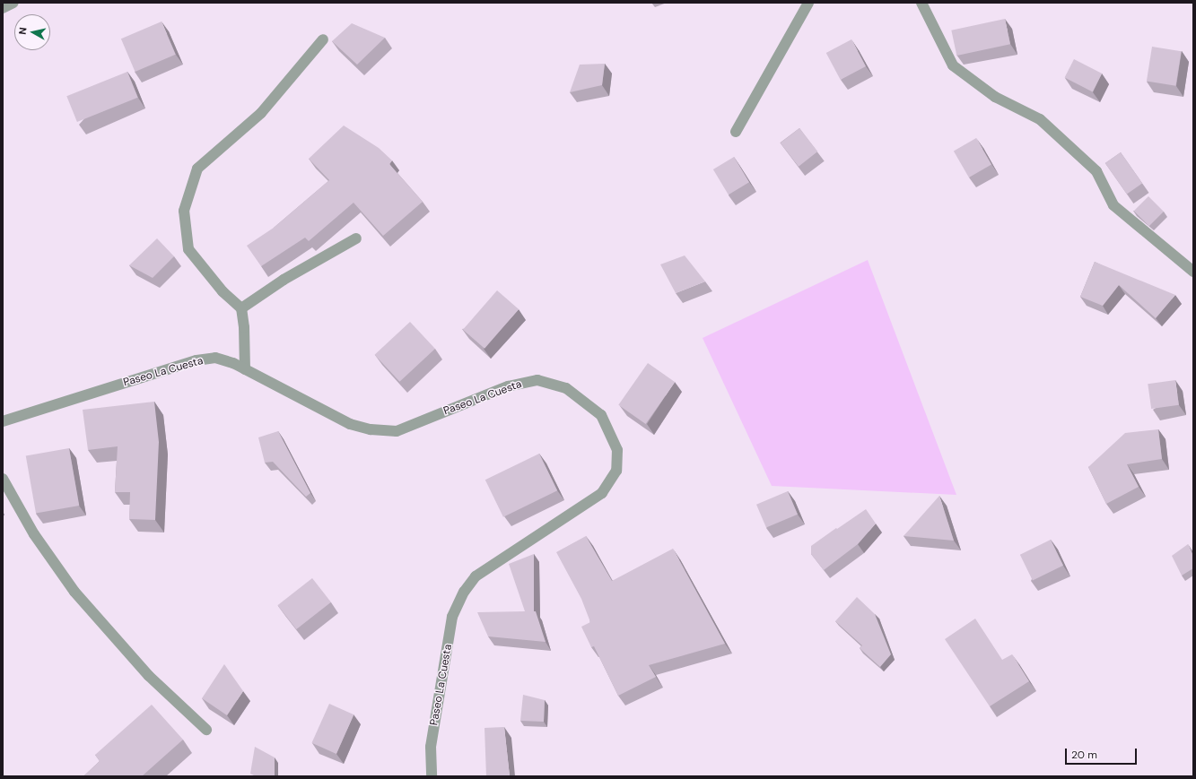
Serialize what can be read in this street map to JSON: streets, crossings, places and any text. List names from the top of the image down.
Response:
{
  "streets": {
    "street": ["Paseo La Cuesta"]
  },
  "scale_bar": "20 m",
  "north": "left"
}
